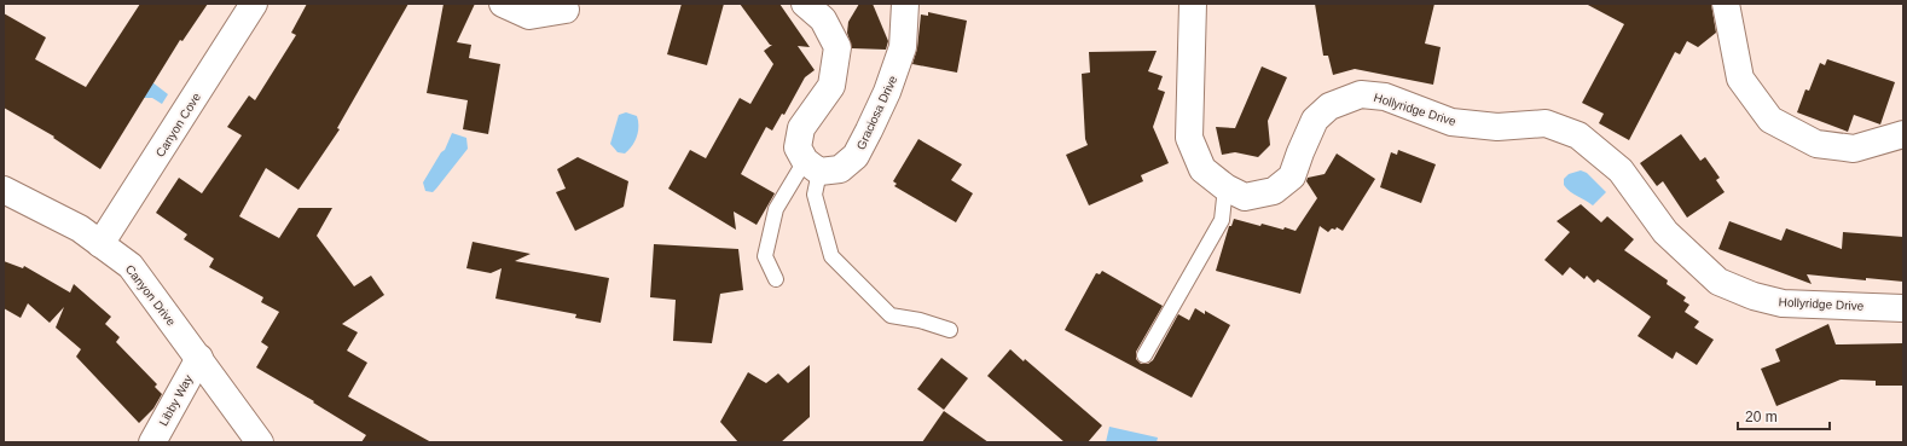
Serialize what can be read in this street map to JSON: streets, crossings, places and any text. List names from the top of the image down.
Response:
{
  "streets": {
    "street": [
      "Hollyridge Drive",
      "Graciosa Drive",
      "Canyon Cove",
      "Canyon Drive",
      "Libby Way"
    ]
  },
  "crossings": [
    ["Canyon Cove", "Canyon Drive"],
    ["Canyon Drive", "Libby Way"]
  ],
  "scale_bar": "20 m"
}
